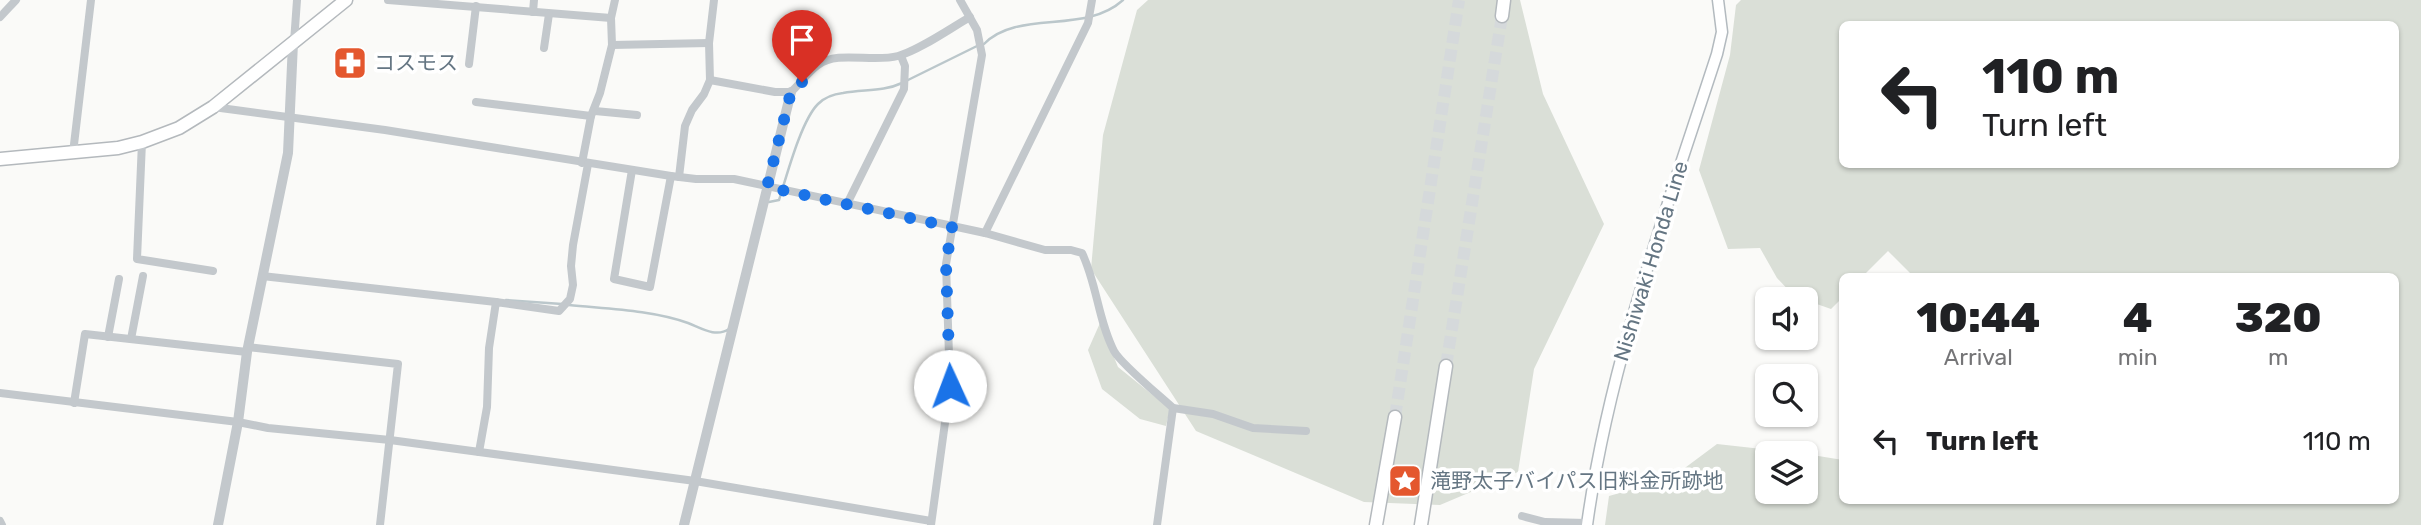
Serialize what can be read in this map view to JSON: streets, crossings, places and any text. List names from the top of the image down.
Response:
{
  "streets": {
    "main road": ["Nishiwaki Honda Line"]
  },
  "places": {
    "pharmacy": ["コスモス"],
    "place": ["滝野太子バイパス旧料金所跡地"]
  },
  "page": {
    "turn": ["110 m", "Turn left"],
    "eta": [
      "10:44",
      "Arrival",
      "4",
      "min",
      "320",
      "m"
    ],
    "list": [
      {
        "name": "Turn left",
        "value": "110 m"
      }
    ]
  }
}
